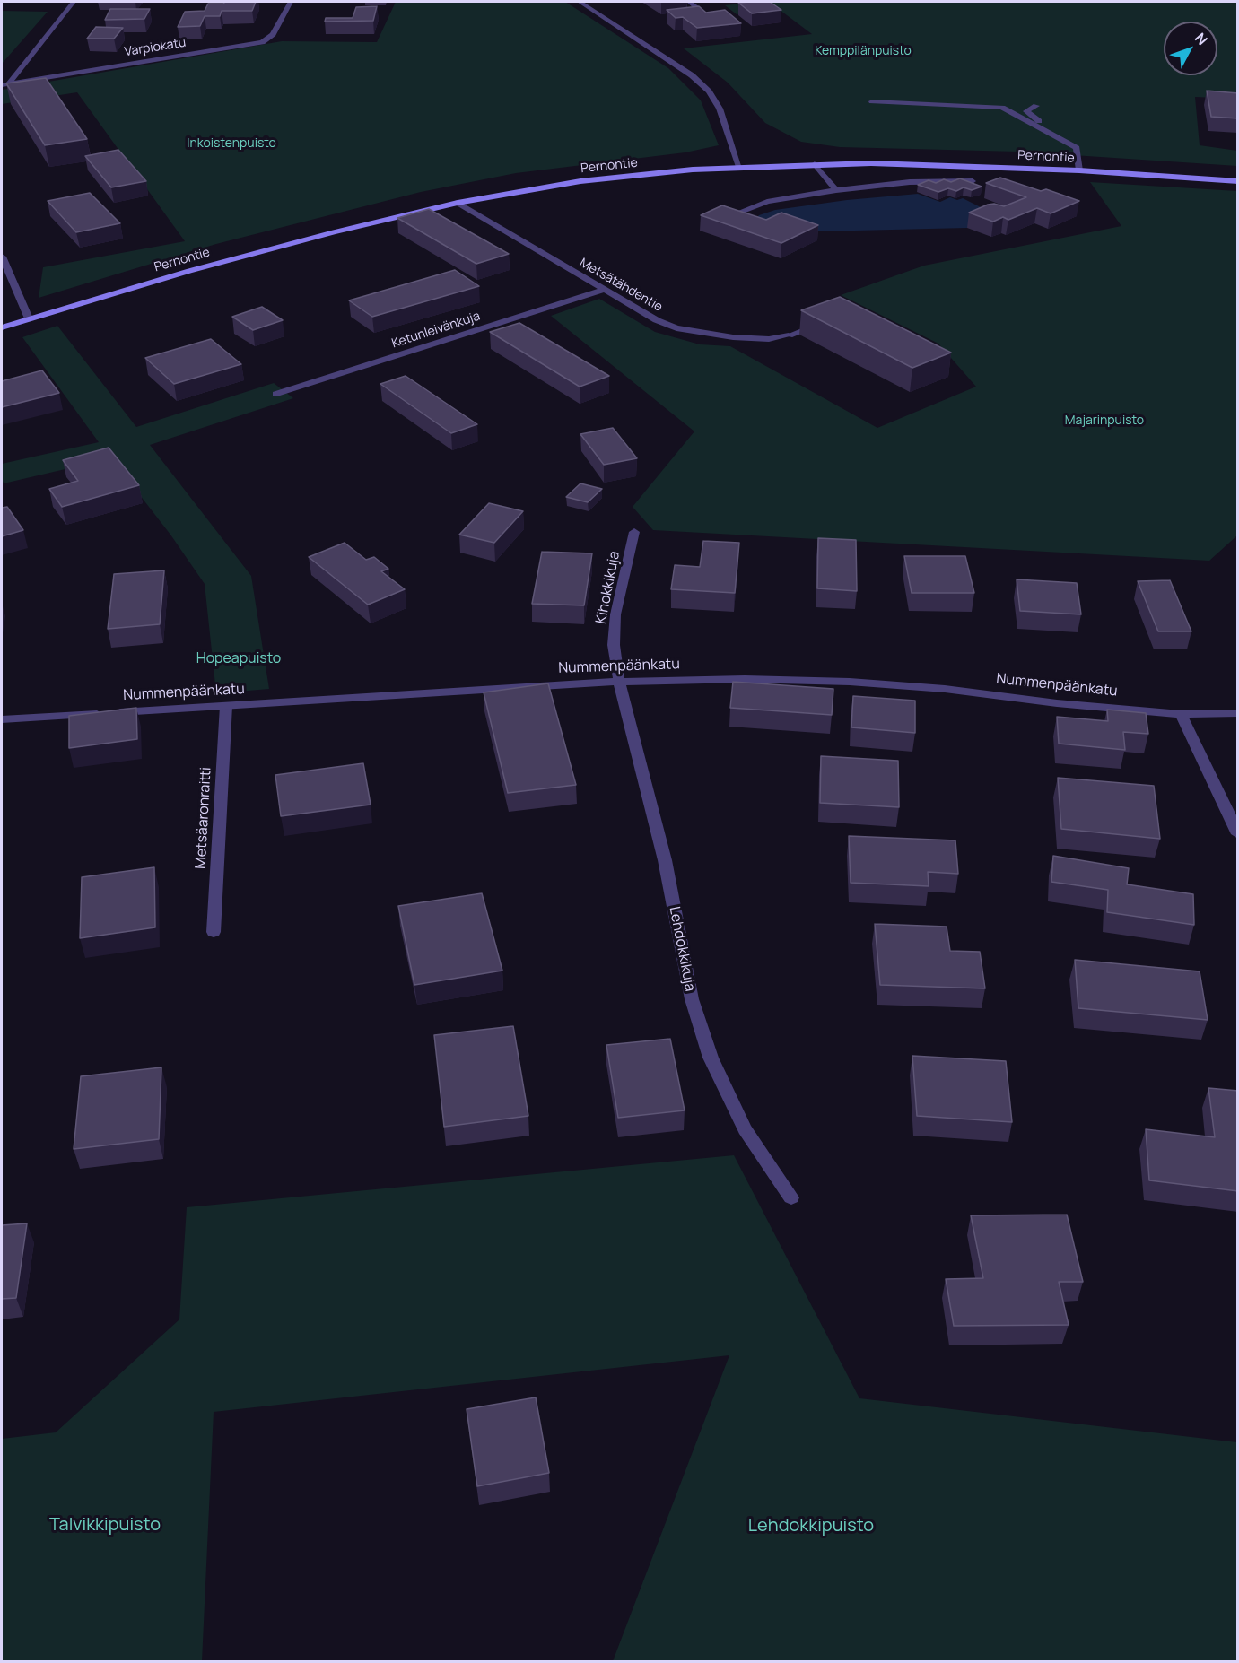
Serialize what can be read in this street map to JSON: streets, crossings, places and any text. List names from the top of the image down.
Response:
{
  "streets": {
    "street": [
      "Varpiokatu",
      "Pernontie",
      "Metsätähdentie",
      "Ketunleivänkuja",
      "Kihokkikuja",
      "Nummenpäänkatu",
      "Metsäaronraitti",
      "Lehdokkikuja"
    ]
  },
  "crossings": [
    ["Pernontie", "Metsätähdentie"],
    ["Metsätähdentie", "Ketunleivänkuja"],
    ["Kihokkikuja", "Nummenpäänkatu"],
    ["Kihokkikuja", "Lehdokkikuja"],
    ["Nummenpäänkatu", "Metsäaronraitti"],
    ["Nummenpäänkatu", "Lehdokkikuja"]
  ],
  "parks": [
    "Kemppilänpuisto",
    "Inkoistenpuisto",
    "Majarinpuisto",
    "Hopeapuisto",
    "Talvikkipuisto",
    "Lehdokkipuisto"
  ],
  "north": "top right"
}
